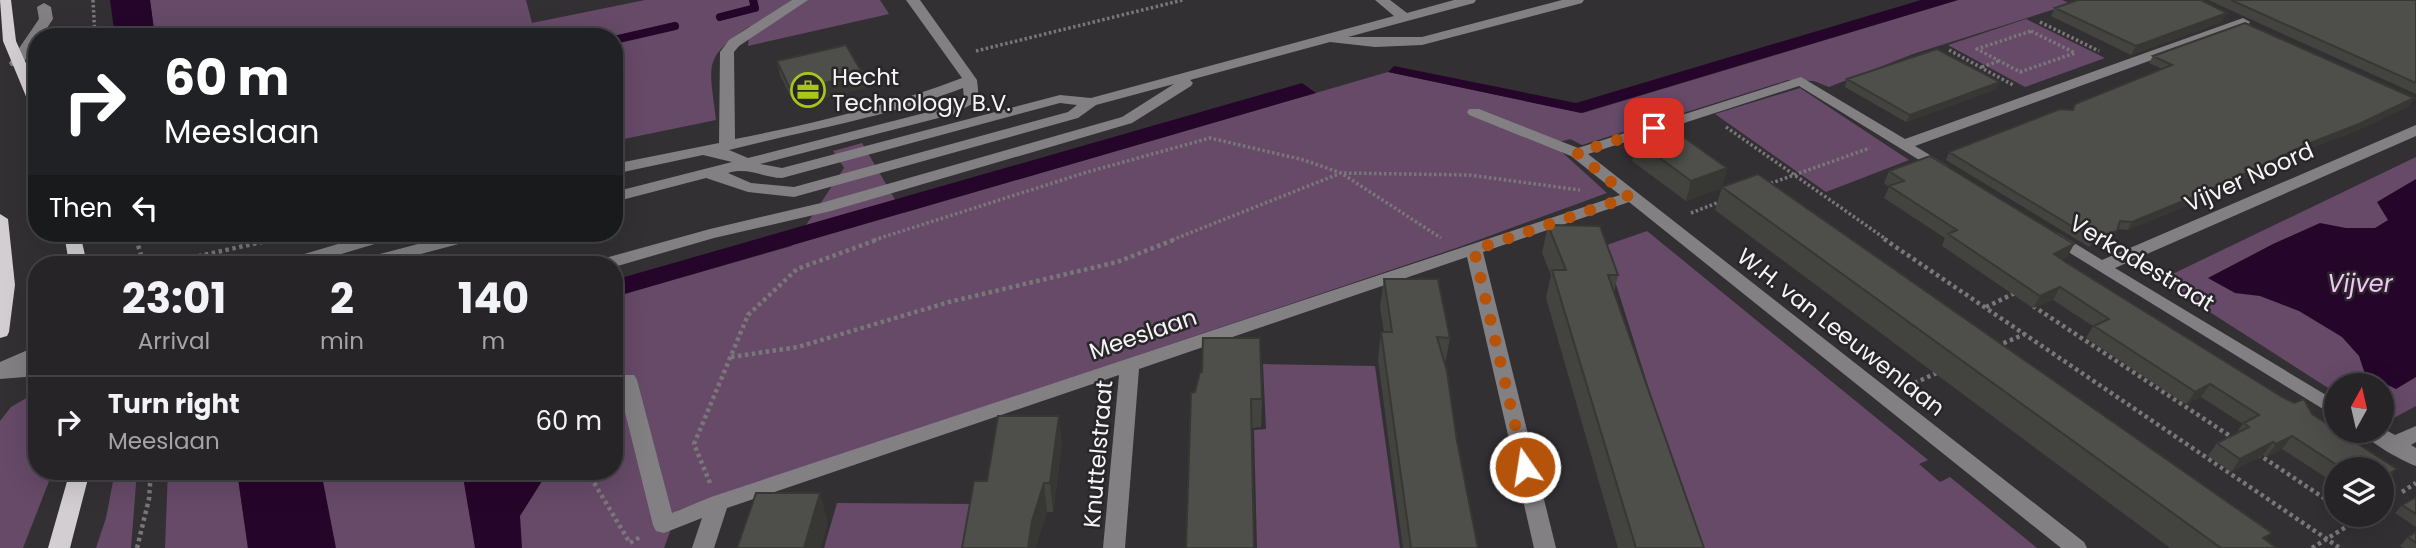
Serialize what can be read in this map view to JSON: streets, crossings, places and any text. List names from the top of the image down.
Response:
{
  "streets": {
    "street": [
      "Vijver Noord",
      "Verkadestraat",
      "W.H. van Leeuwenlaan",
      "Meeslaan",
      "Knuttelstraat"
    ]
  },
  "crossings": [
    ["Vijver Noord", "Verkadestraat"],
    ["W.H. van Leeuwenlaan", "Meeslaan"],
    ["Meeslaan", "Knuttelstraat"]
  ],
  "water": ["Vijver"],
  "places": {
    "office": ["Hecht Technology B.V."]
  },
  "north": "top",
  "page": {
    "turn": ["60 m", "Meeslaan"],
    "then": "Then",
    "eta": [
      "23:01",
      "Arrival",
      "2",
      "min",
      "140",
      "m"
    ],
    "list": [
      {
        "name": "Turn right",
        "note": "Meeslaan",
        "value": "60 m"
      }
    ]
  }
}
